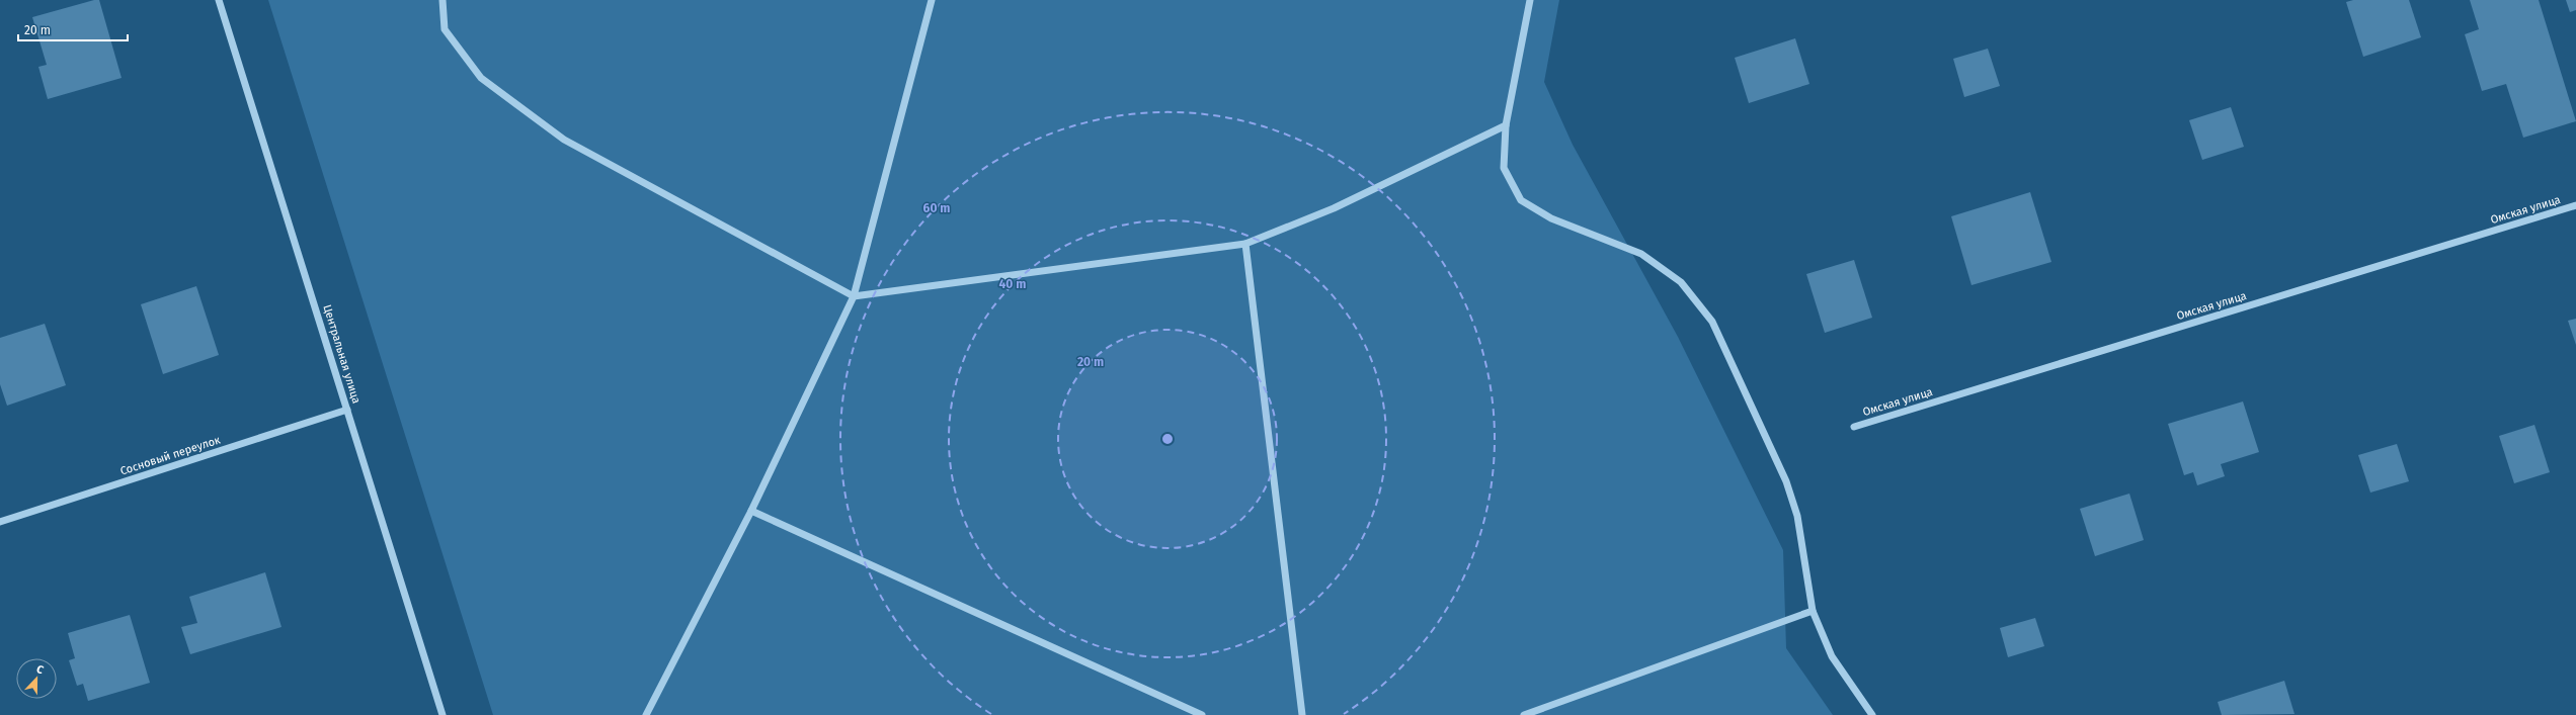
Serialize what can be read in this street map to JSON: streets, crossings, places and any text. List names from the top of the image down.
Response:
{
  "streets": {
    "street": ["Омская улица", "Центральная улица", "Сосновый переулок"]
  },
  "crossings": [
    ["Центральная улица", "Сосновый переулок"]
  ],
  "scale_bar": "20 m",
  "north": "top",
  "rings": ["60 m", "40 m", "20 m"]
}
